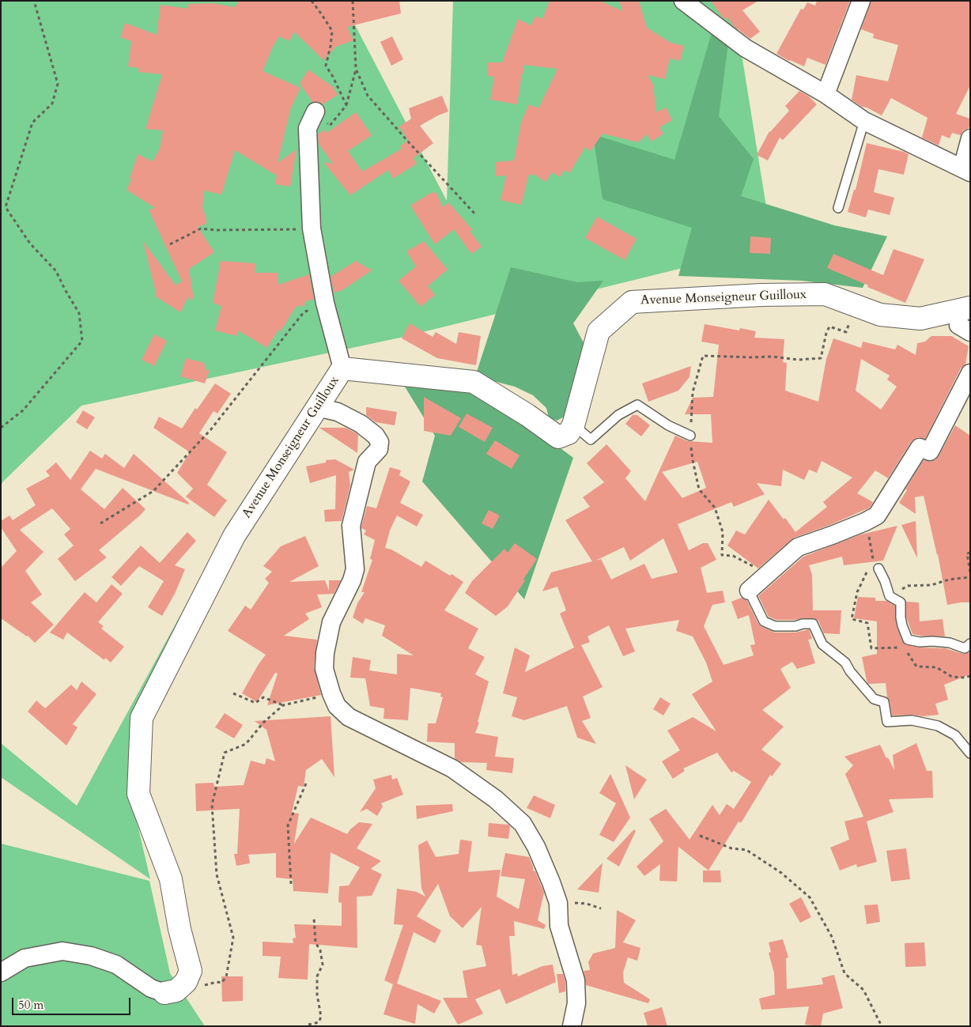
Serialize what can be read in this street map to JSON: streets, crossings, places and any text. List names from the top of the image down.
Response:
{
  "streets": {
    "street": ["Avenue Monseigneur Guilloux"]
  },
  "scale_bar": "50 m"
}
